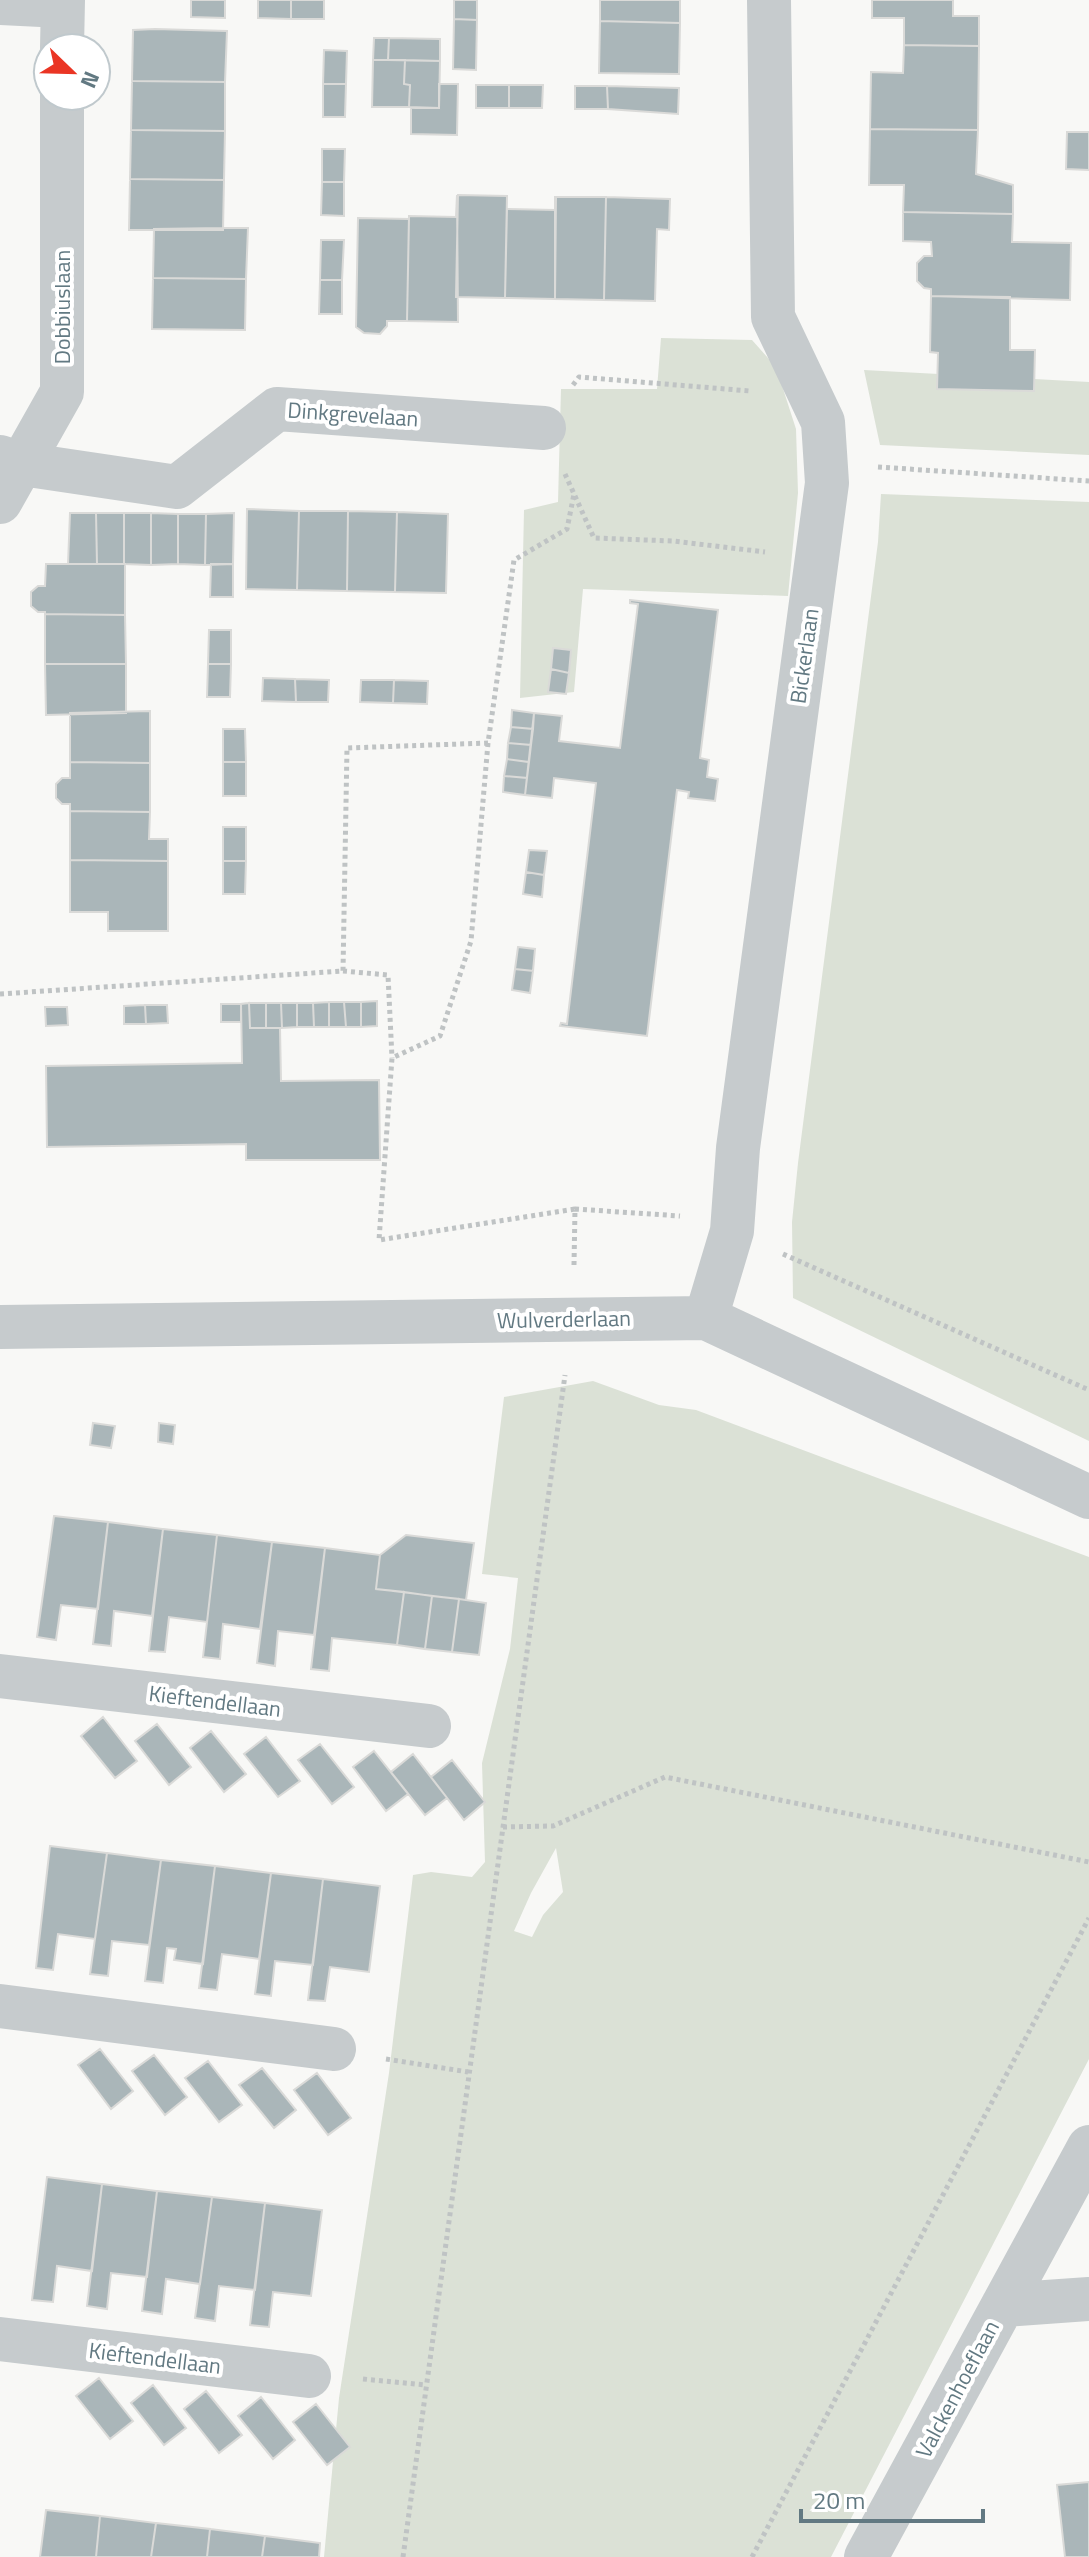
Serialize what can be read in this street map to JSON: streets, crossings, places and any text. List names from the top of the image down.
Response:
{
  "streets": {
    "street": [
      "Dobbiuslaan",
      "Dinkgrevelaan",
      "Bickerlaan",
      "Wulverderlaan",
      "Kieftendellaan",
      "Valckenhoeflaan"
    ]
  },
  "crossings": [
    ["Dobbiuslaan", "Dinkgrevelaan"],
    ["Bickerlaan", "Wulverderlaan"]
  ],
  "scale_bar": "20 m",
  "north": "bottom right"
}
